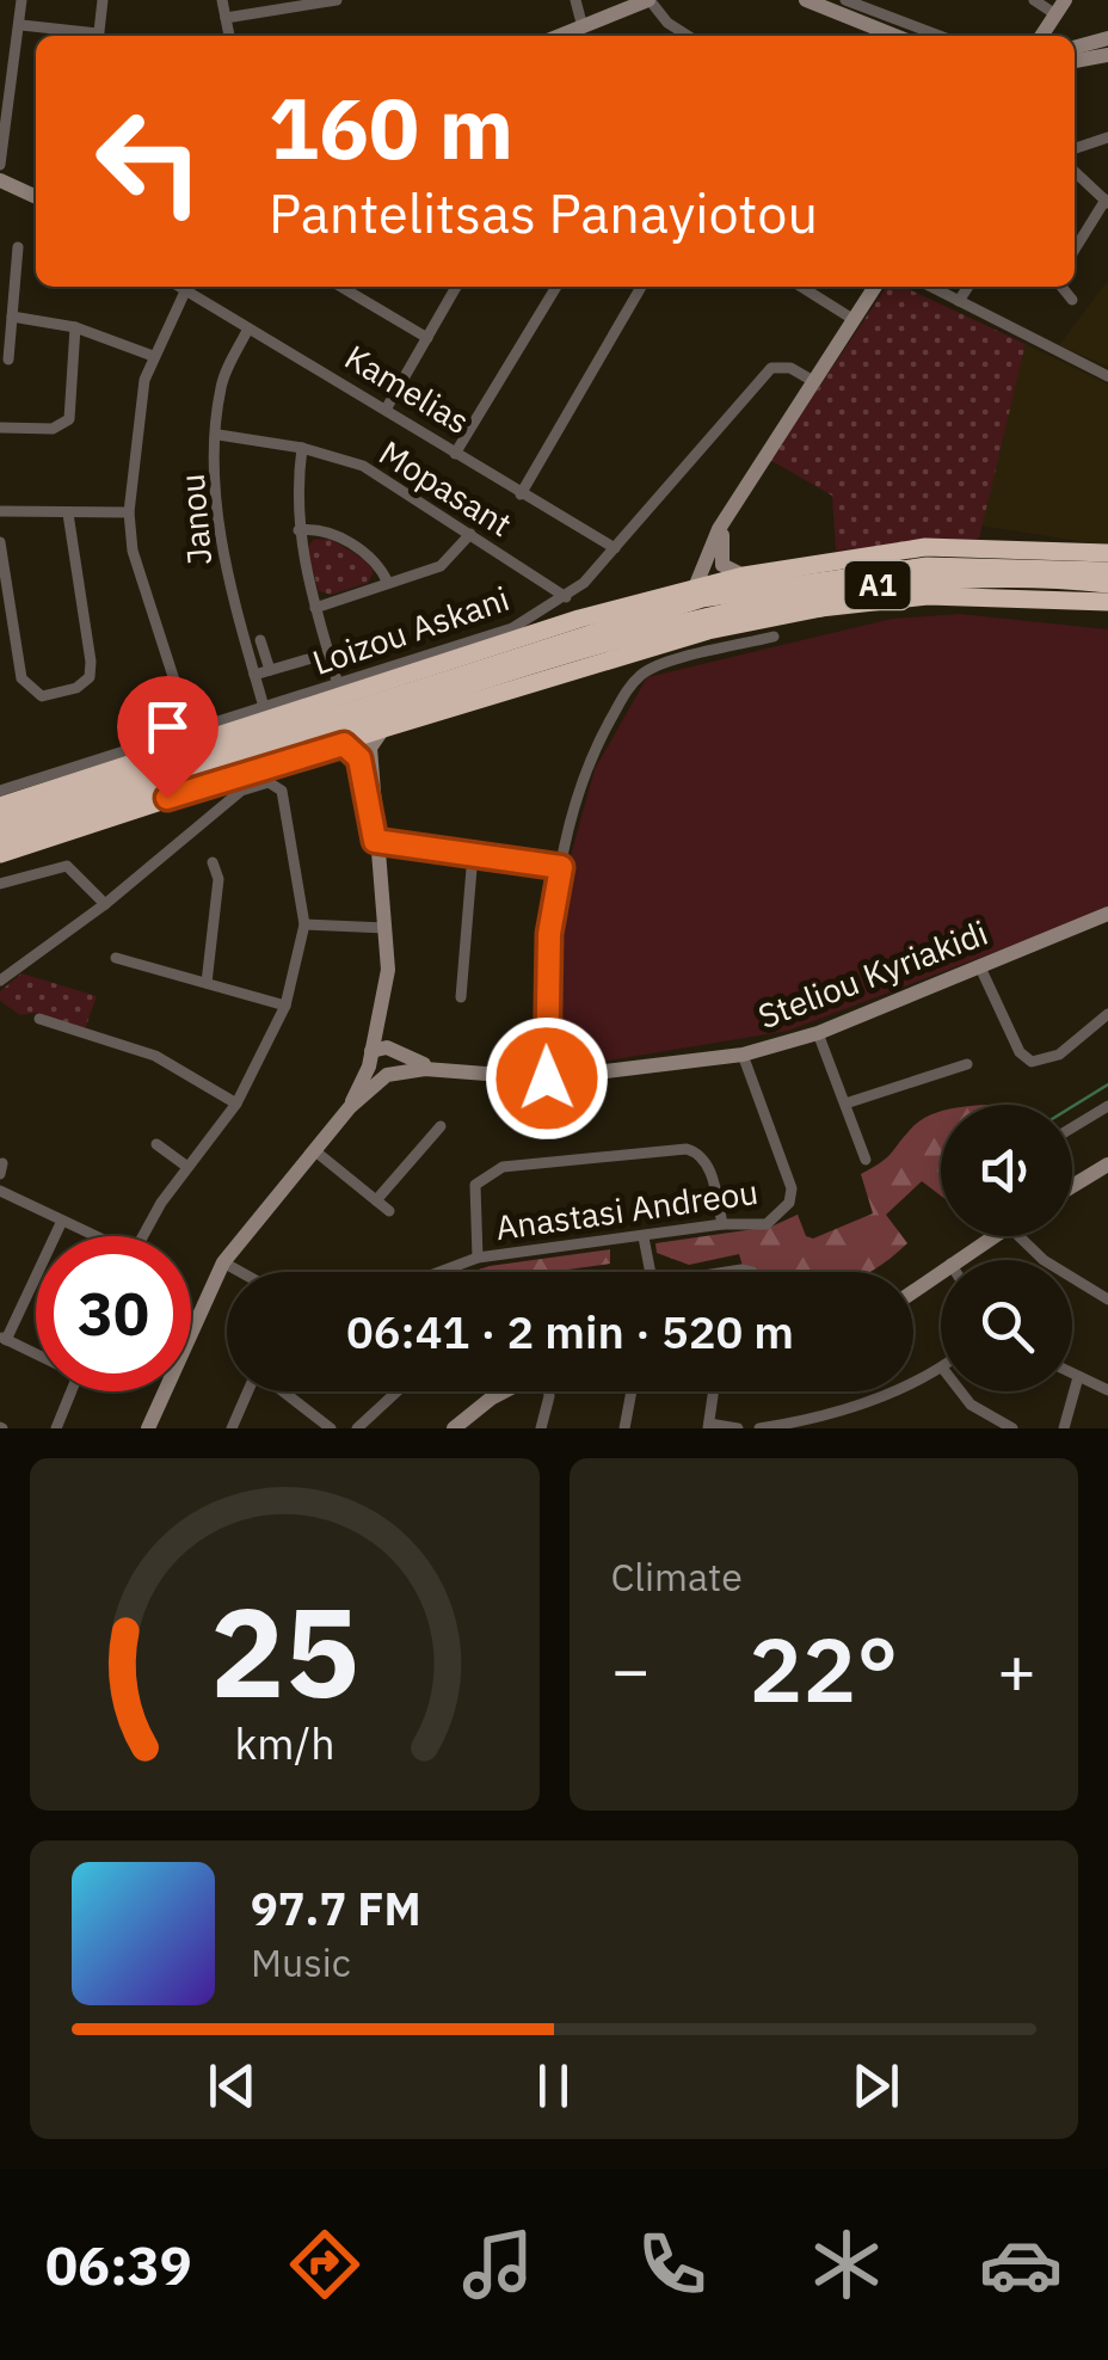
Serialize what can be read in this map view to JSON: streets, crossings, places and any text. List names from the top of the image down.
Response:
{
  "streets": {
    "highway": ["A1"],
    "street": [
      "Kamelias",
      "Mopasant",
      "Janou",
      "Loizou Askani",
      "Steliou Kyriakidi",
      "Anastasi Andreou"
    ]
  },
  "crossings": [
    ["Kamelias", "Janou"],
    ["Kamelias", "Loizou Askani"],
    ["Mopasant", "Janou"],
    ["Mopasant", "Loizou Askani"],
    ["Janou", "Loizou Askani"],
    ["Steliou Kyriakidi", "Anastasi Andreou"]
  ],
  "page": {
    "turn": ["160 m", "Pantelitsas Panayiotou"],
    "limit": "30",
    "trip": "06:41 · 2 min · 520 m",
    "tile": "Climate",
    "heat": ["−", "22°", "+"],
    "song": ["97.7 FM", "Music"],
    "tabs": "06:39",
    "gauge": ["25", "km/h"]
  }
}
